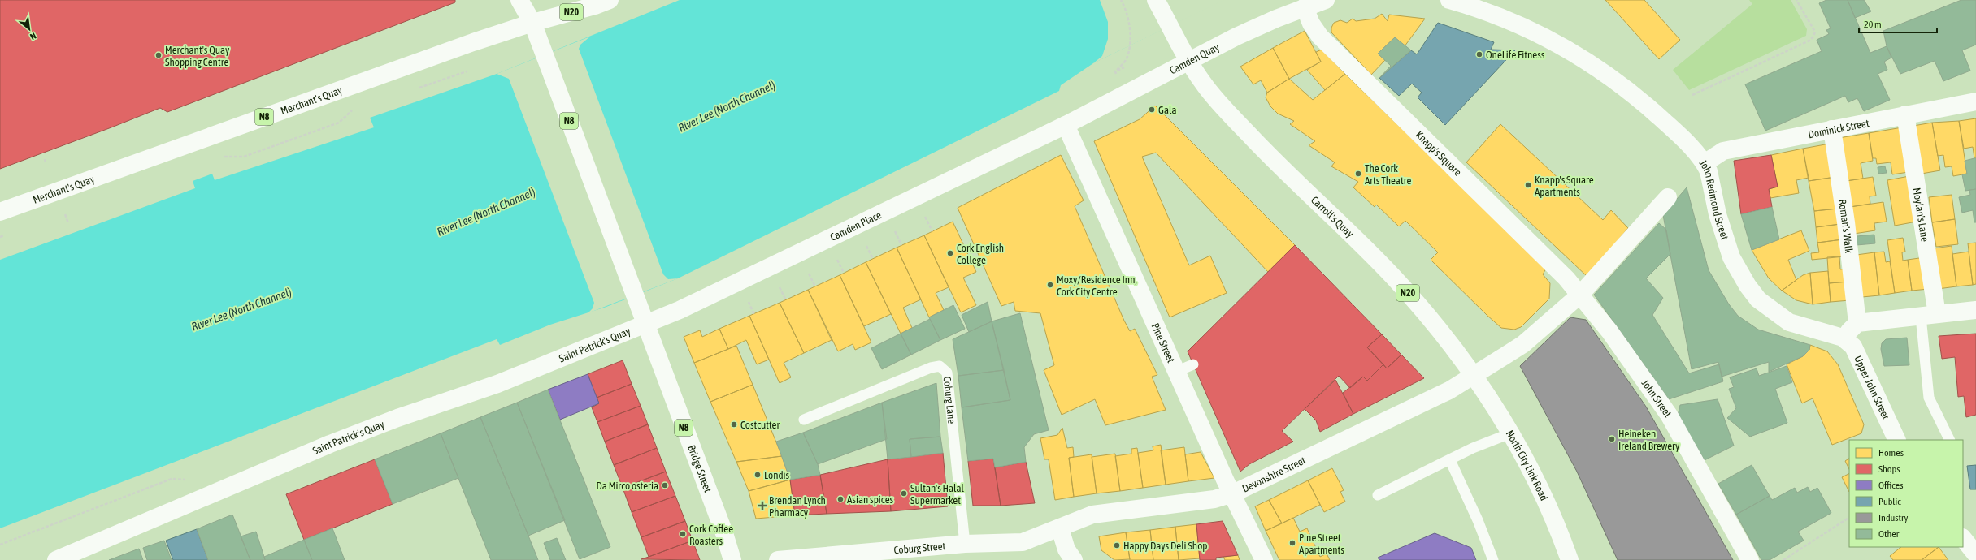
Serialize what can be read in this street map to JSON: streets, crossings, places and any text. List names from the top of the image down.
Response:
{
  "streets": {
    "main road": [
      "N20",
      "Camden Quay",
      "Merchant's Quay",
      "N8",
      "Dominick Street",
      "Knapp's Square",
      "John Redmond Street",
      "Moylan's Lane",
      "Carroll's Quay",
      "Camden Place",
      "Roman's Walk",
      "Pine Street",
      "Saint Patrick's Quay",
      "Upper John Street",
      "John Street",
      "North City Link Road",
      "Bridge Street",
      "Devonshire Street",
      "Coburg Street"
    ],
    "lane": ["Coburg Lane"]
  },
  "crossings": [
    ["N20", "Camden Quay"],
    ["N20", "Merchant's Quay"],
    ["N20", "N8"],
    ["N20", "Carroll's Quay"],
    ["Camden Quay", "Knapp's Square"],
    ["Camden Quay", "Carroll's Quay"],
    ["Camden Quay", "Camden Place"],
    ["Camden Quay", "Pine Street"],
    ["Merchant's Quay", "N8"],
    ["N8", "Camden Place"],
    ["N8", "Saint Patrick's Quay"],
    ["N8", "Bridge Street"],
    ["Dominick Street", "John Redmond Street"],
    ["Dominick Street", "Moylan's Lane"],
    ["Dominick Street", "Roman's Walk"],
    ["Knapp's Square", "John Street"],
    ["Knapp's Square", "Devonshire Street"],
    ["John Redmond Street", "Upper John Street"],
    ["Carroll's Quay", "North City Link Road"],
    ["Carroll's Quay", "Devonshire Street"],
    ["Camden Place", "Pine Street"],
    ["Camden Place", "Saint Patrick's Quay"],
    ["Camden Place", "Bridge Street"],
    ["Pine Street", "Devonshire Street"],
    ["Saint Patrick's Quay", "Bridge Street"],
    ["John Street", "Devonshire Street"],
    ["Coburg Lane", "Coburg Street"],
    ["North City Link Road", "Devonshire Street"],
    ["Devonshire Street", "Coburg Street"]
  ],
  "water": ["River Lee (North Channel)"],
  "places": {
    "other": [
      "OneLife Fitness",
      "Merchant's Quay Shopping Centre",
      "Gala",
      "The Cork Arts Theatre",
      "Knapp's Square Apartments",
      "Cork English College",
      "Moxy/Residence Inn, Cork City Centre",
      "Costcutter",
      "Heineken Ireland Brewery",
      "Londis",
      "Da Mirco osteria",
      "Sultan's Halal Supermarket",
      "Asian spices",
      "Cork Coffee Roasters",
      "Pine Street Apartments",
      "Happy Days Deli Shop"
    ],
    "health": ["Brendan Lynch Pharmacy"]
  },
  "legend": [
    "Homes",
    "Shops",
    "Offices",
    "Public",
    "Industry",
    "Other"
  ],
  "scale_bar": "20 m",
  "north": "bottom right"
}
